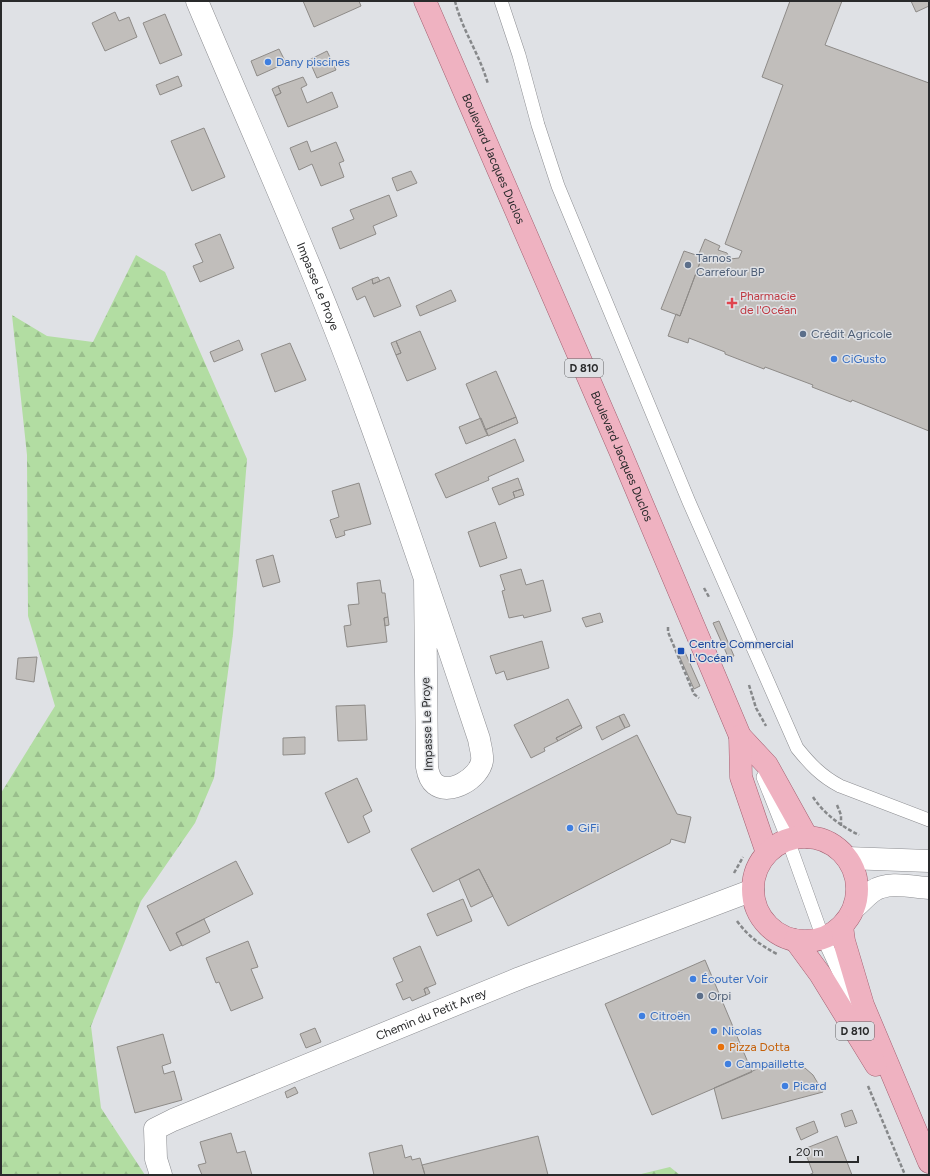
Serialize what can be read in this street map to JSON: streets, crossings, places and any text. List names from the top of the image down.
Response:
{
  "streets": {
    "main road": ["Boulevard Jacques Duclos", "D 810"],
    "street": ["Impasse Le Proye", "Chemin du Petit Arrey"]
  },
  "places": {
    "other": [
      "Dany piscines",
      "Tarnos Carrefour BP",
      "Crédit Agricole",
      "CiGusto",
      "GiFi",
      "Écouter Voir",
      "Orpi",
      "Citroën",
      "Nicolas",
      "Pizza Dotta",
      "Campaillette",
      "Picard"
    ],
    "health": ["Pharmacie de l'Océan"],
    "transit": ["Centre Commercial L'Océan"]
  },
  "scale_bar": "20 m"
}
